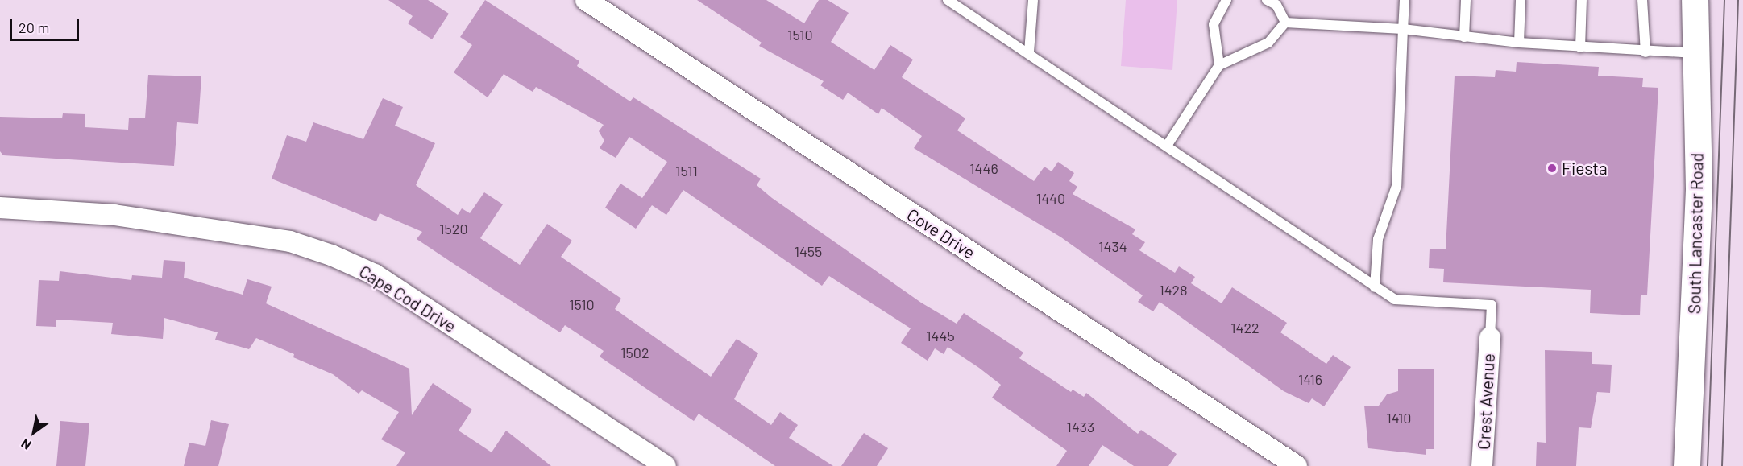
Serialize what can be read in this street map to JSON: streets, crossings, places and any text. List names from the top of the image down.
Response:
{
  "streets": {
    "main road": ["South Lancaster Road"],
    "street": ["Cove Drive", "Cape Cod Drive", "Crest Avenue"]
  },
  "places": ["Fiesta"],
  "house_numbers": [
    "1510",
    "1446",
    "1511",
    "1440",
    "1520",
    "1434",
    "1455",
    "1428",
    "1510",
    "1422",
    "1445",
    "1502",
    "1416",
    "1410",
    "1433"
  ],
  "scale_bar": "20 m",
  "north": "bottom left"
}
